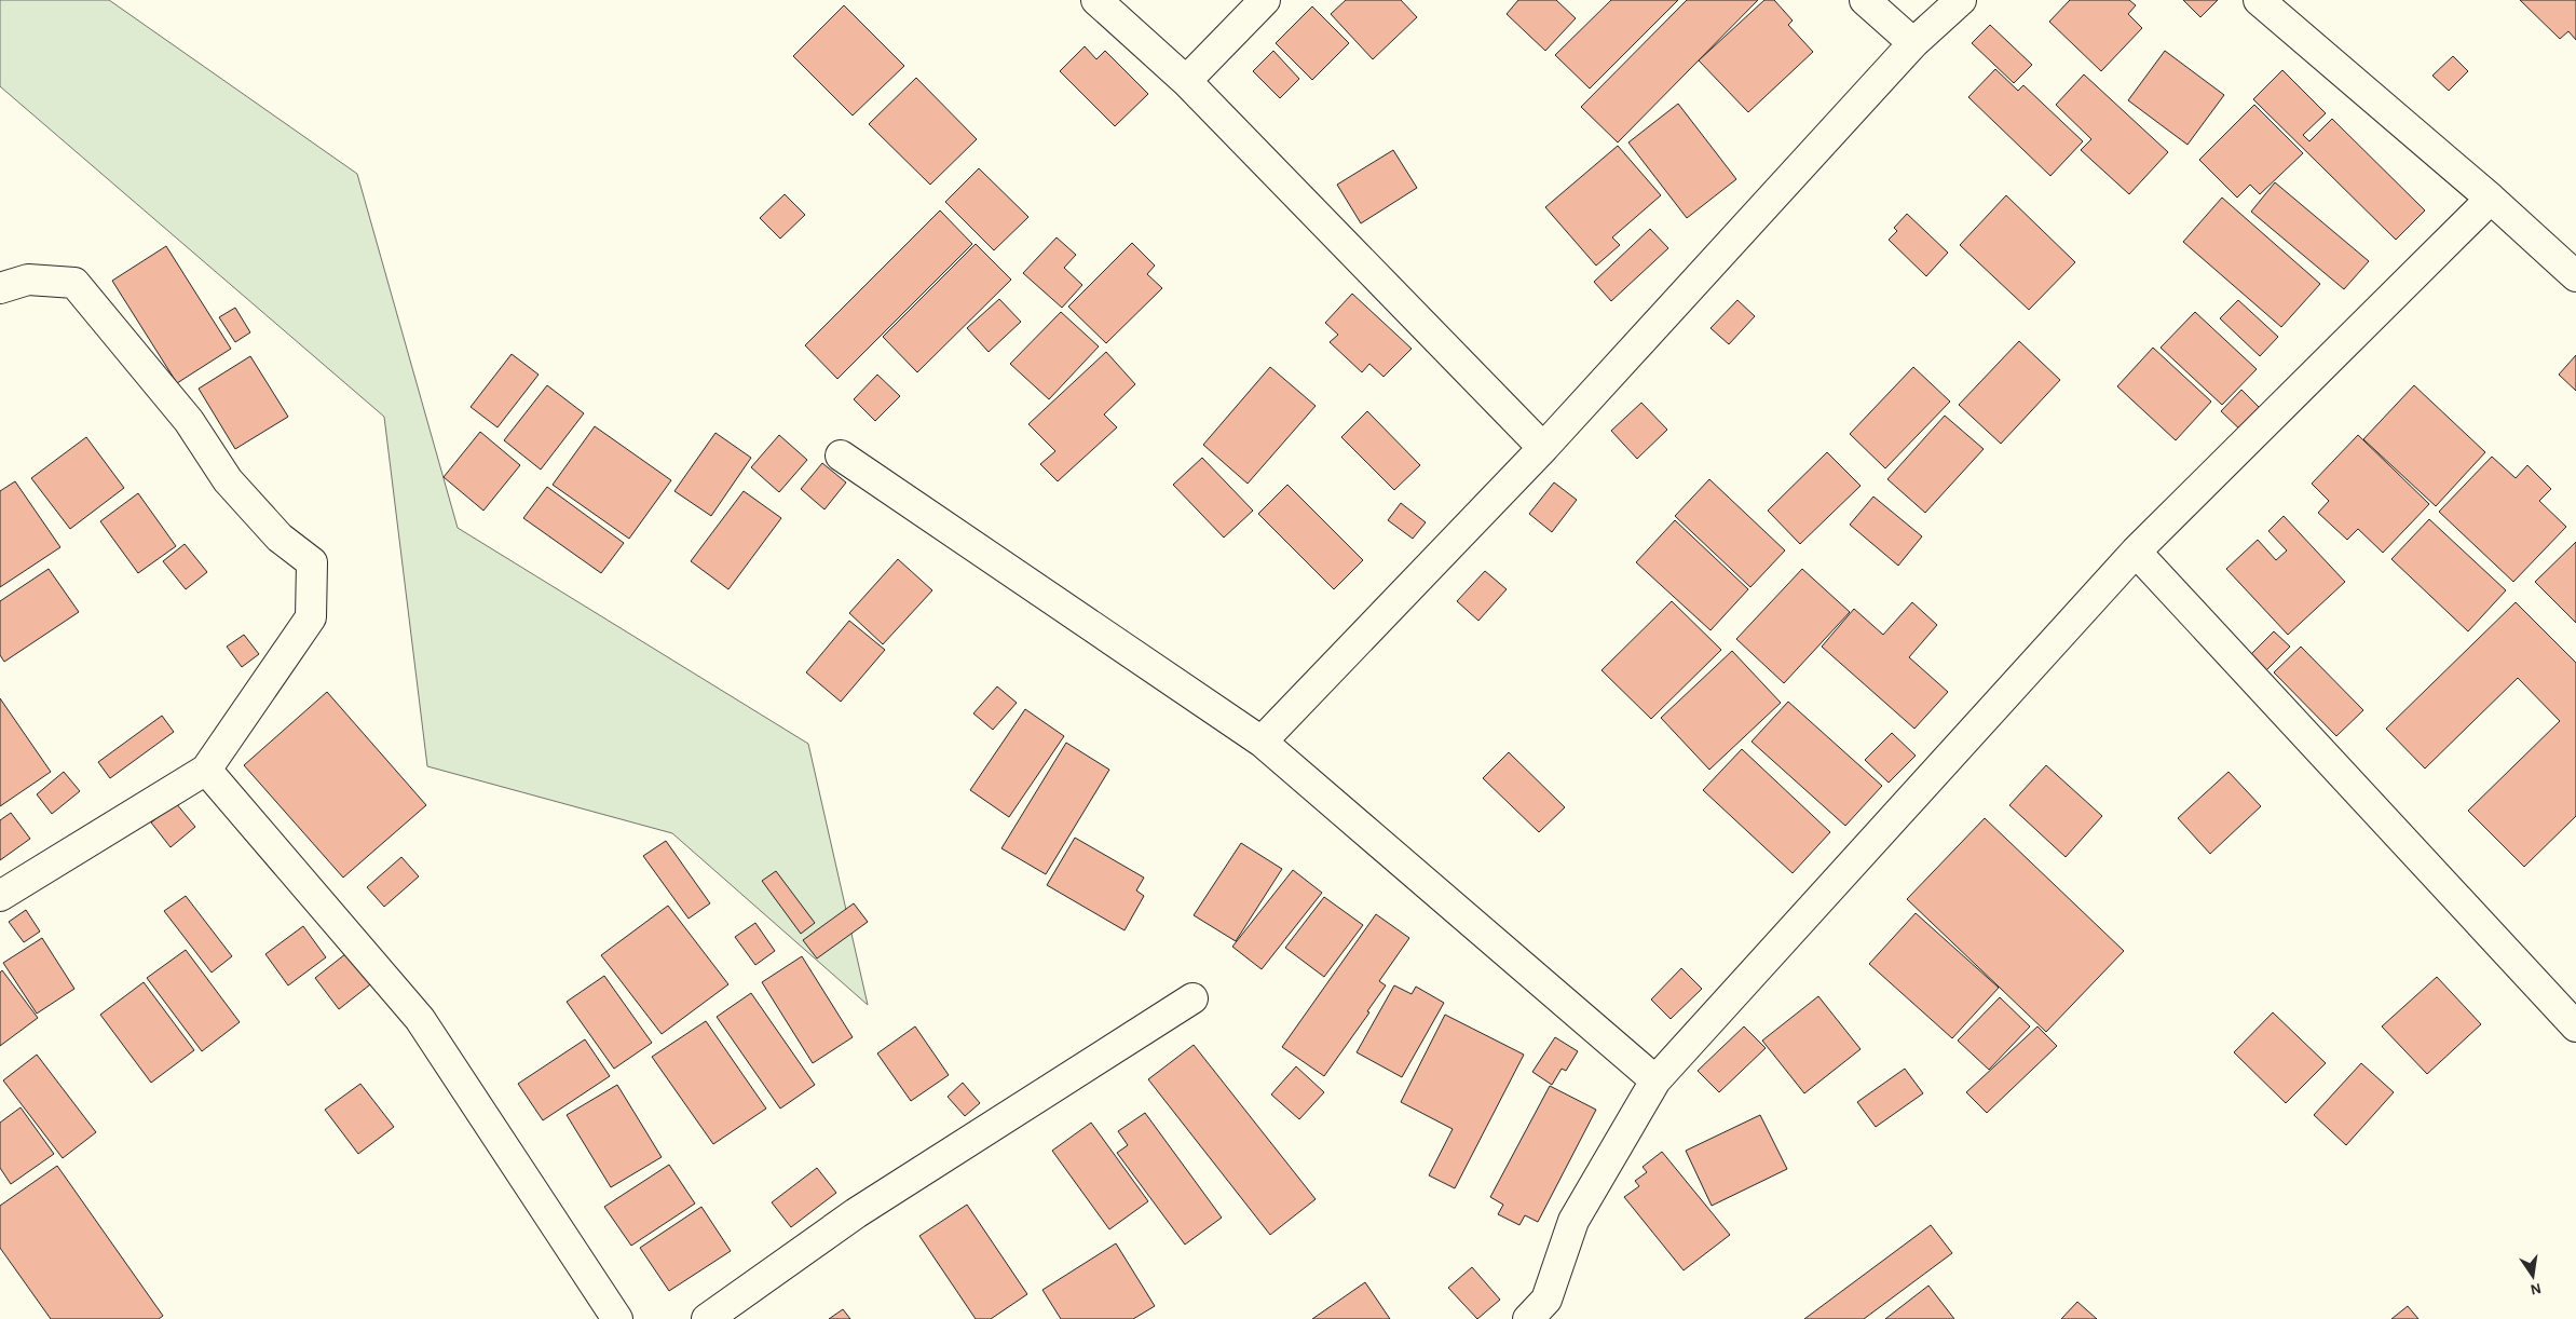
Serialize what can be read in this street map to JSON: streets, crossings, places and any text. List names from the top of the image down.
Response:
{
  "north": "bottom"
}
